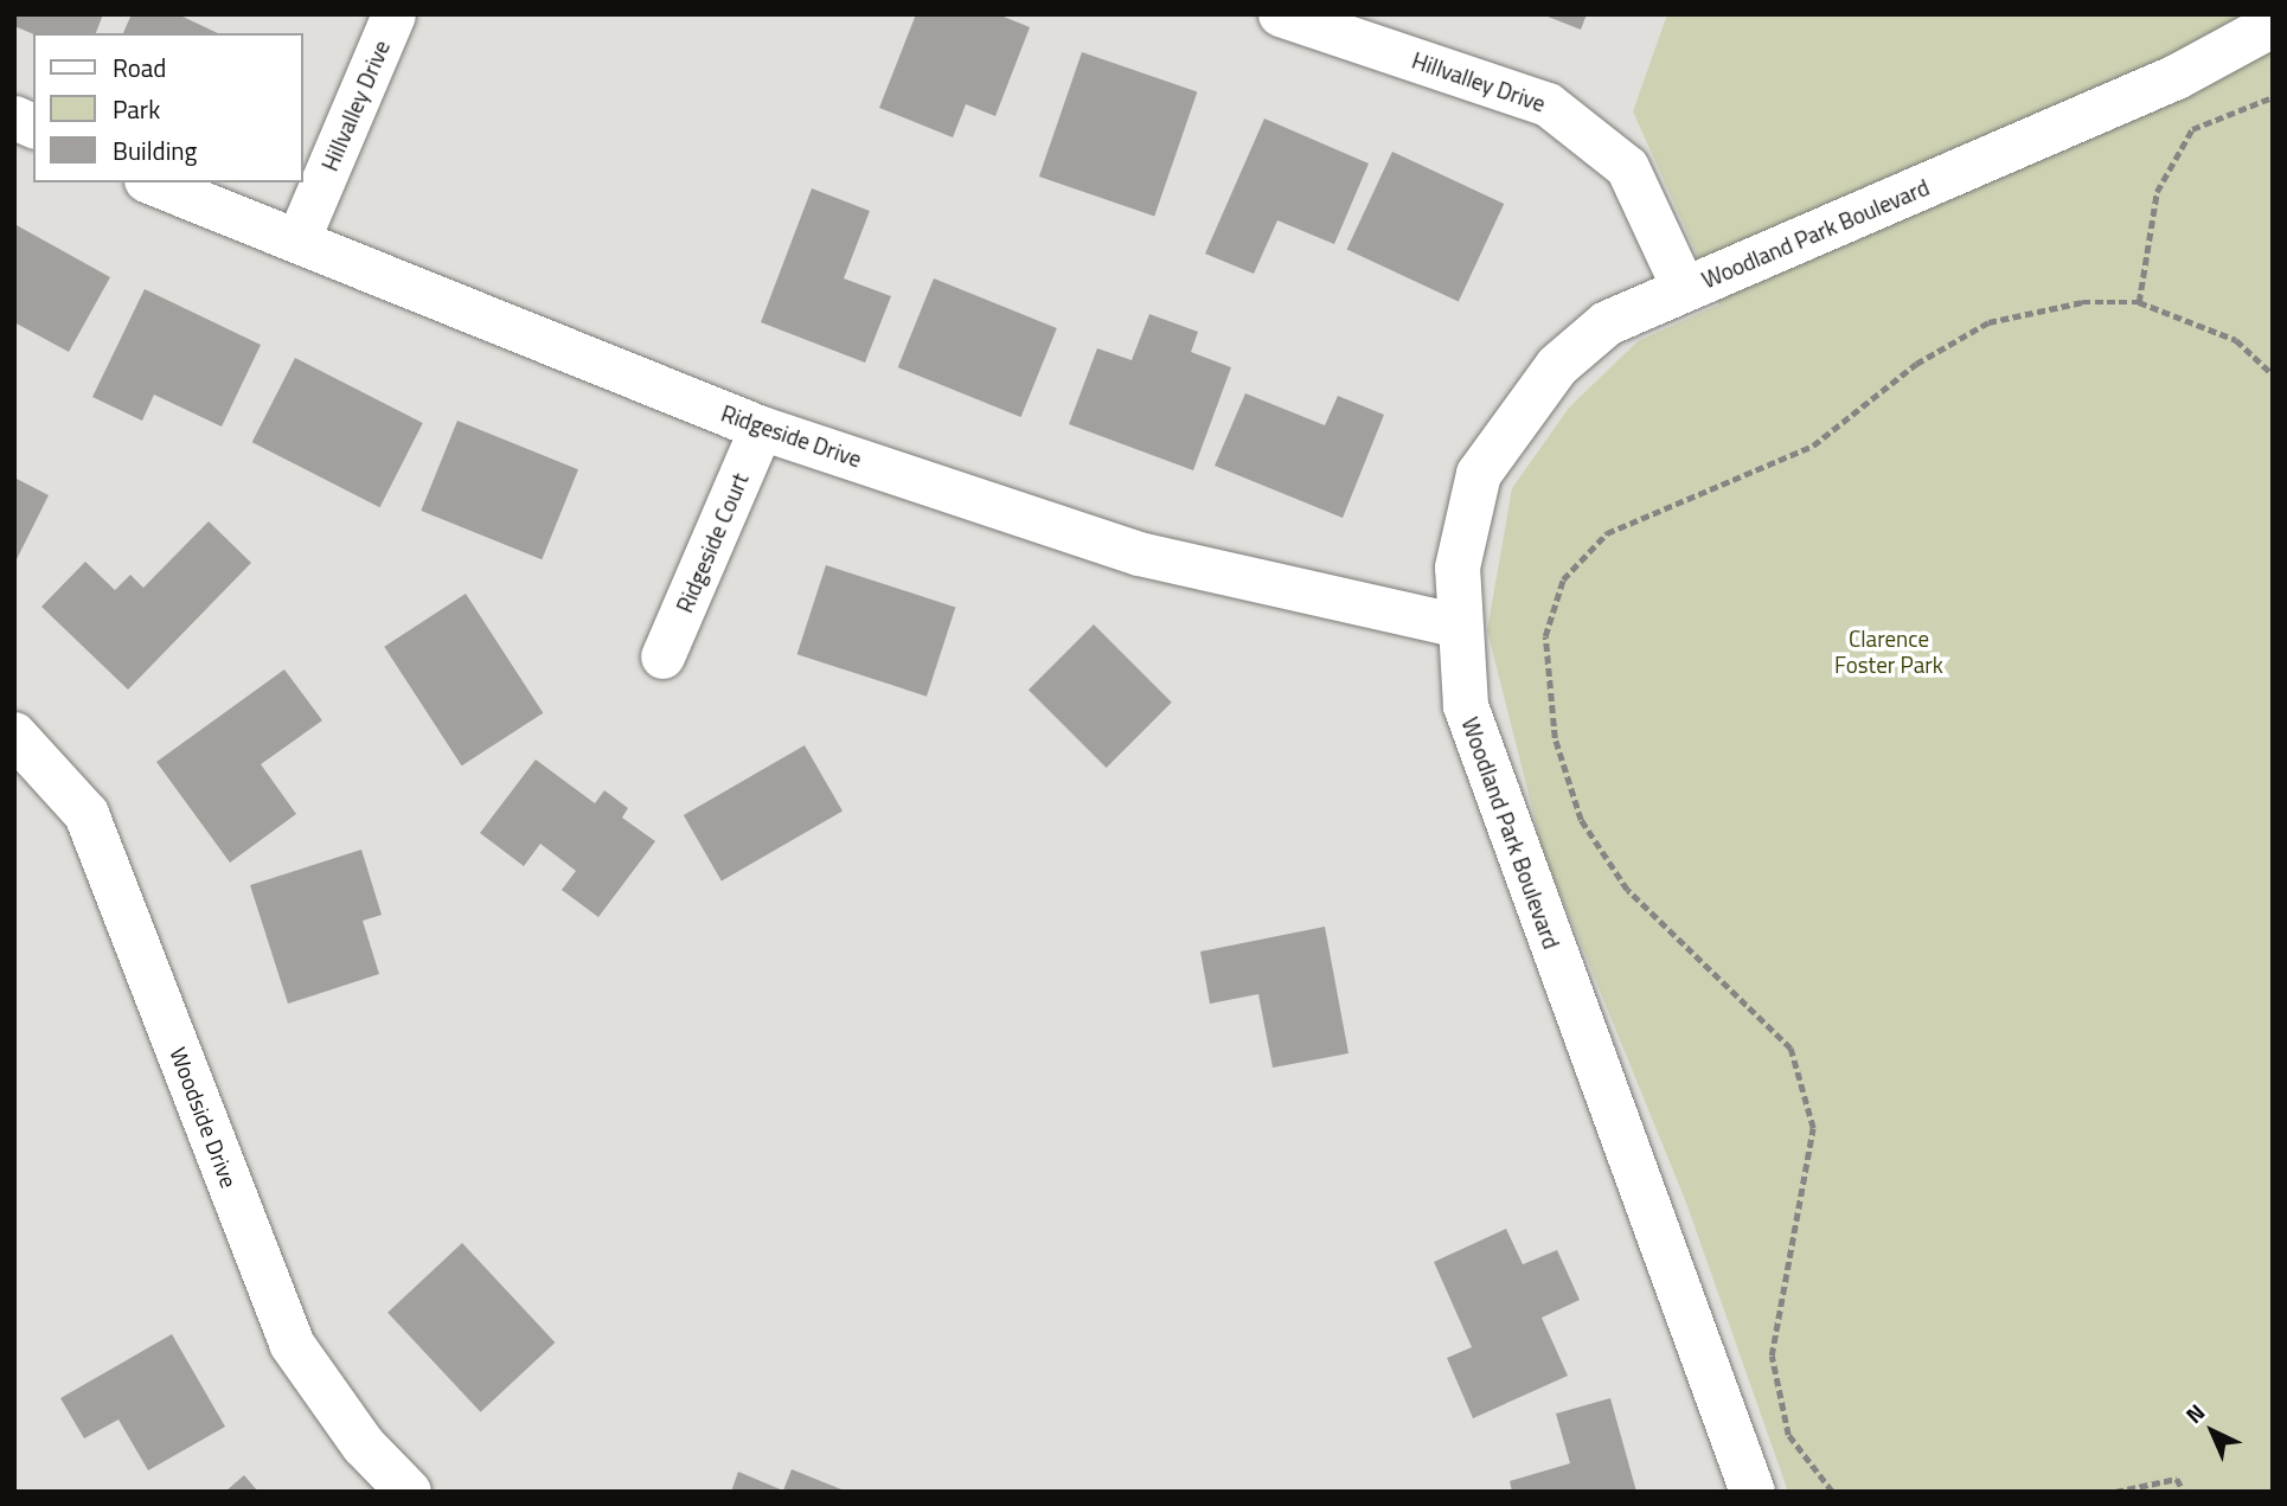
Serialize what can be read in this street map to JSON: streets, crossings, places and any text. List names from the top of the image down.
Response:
{
  "streets": {
    "street": [
      "Hillvalley Drive",
      "Woodland Park Boulevard",
      "Ridgeside Drive",
      "Ridgeside Court",
      "Woodside Drive"
    ]
  },
  "crossings": [
    ["Hillvalley Drive", "Woodland Park Boulevard"],
    ["Hillvalley Drive", "Ridgeside Drive"],
    ["Woodland Park Boulevard", "Ridgeside Drive"],
    ["Ridgeside Drive", "Ridgeside Court"]
  ],
  "parks": ["Clarence Foster Park"],
  "legend": ["Road", "Park", "Building"],
  "north": "top left"
}
